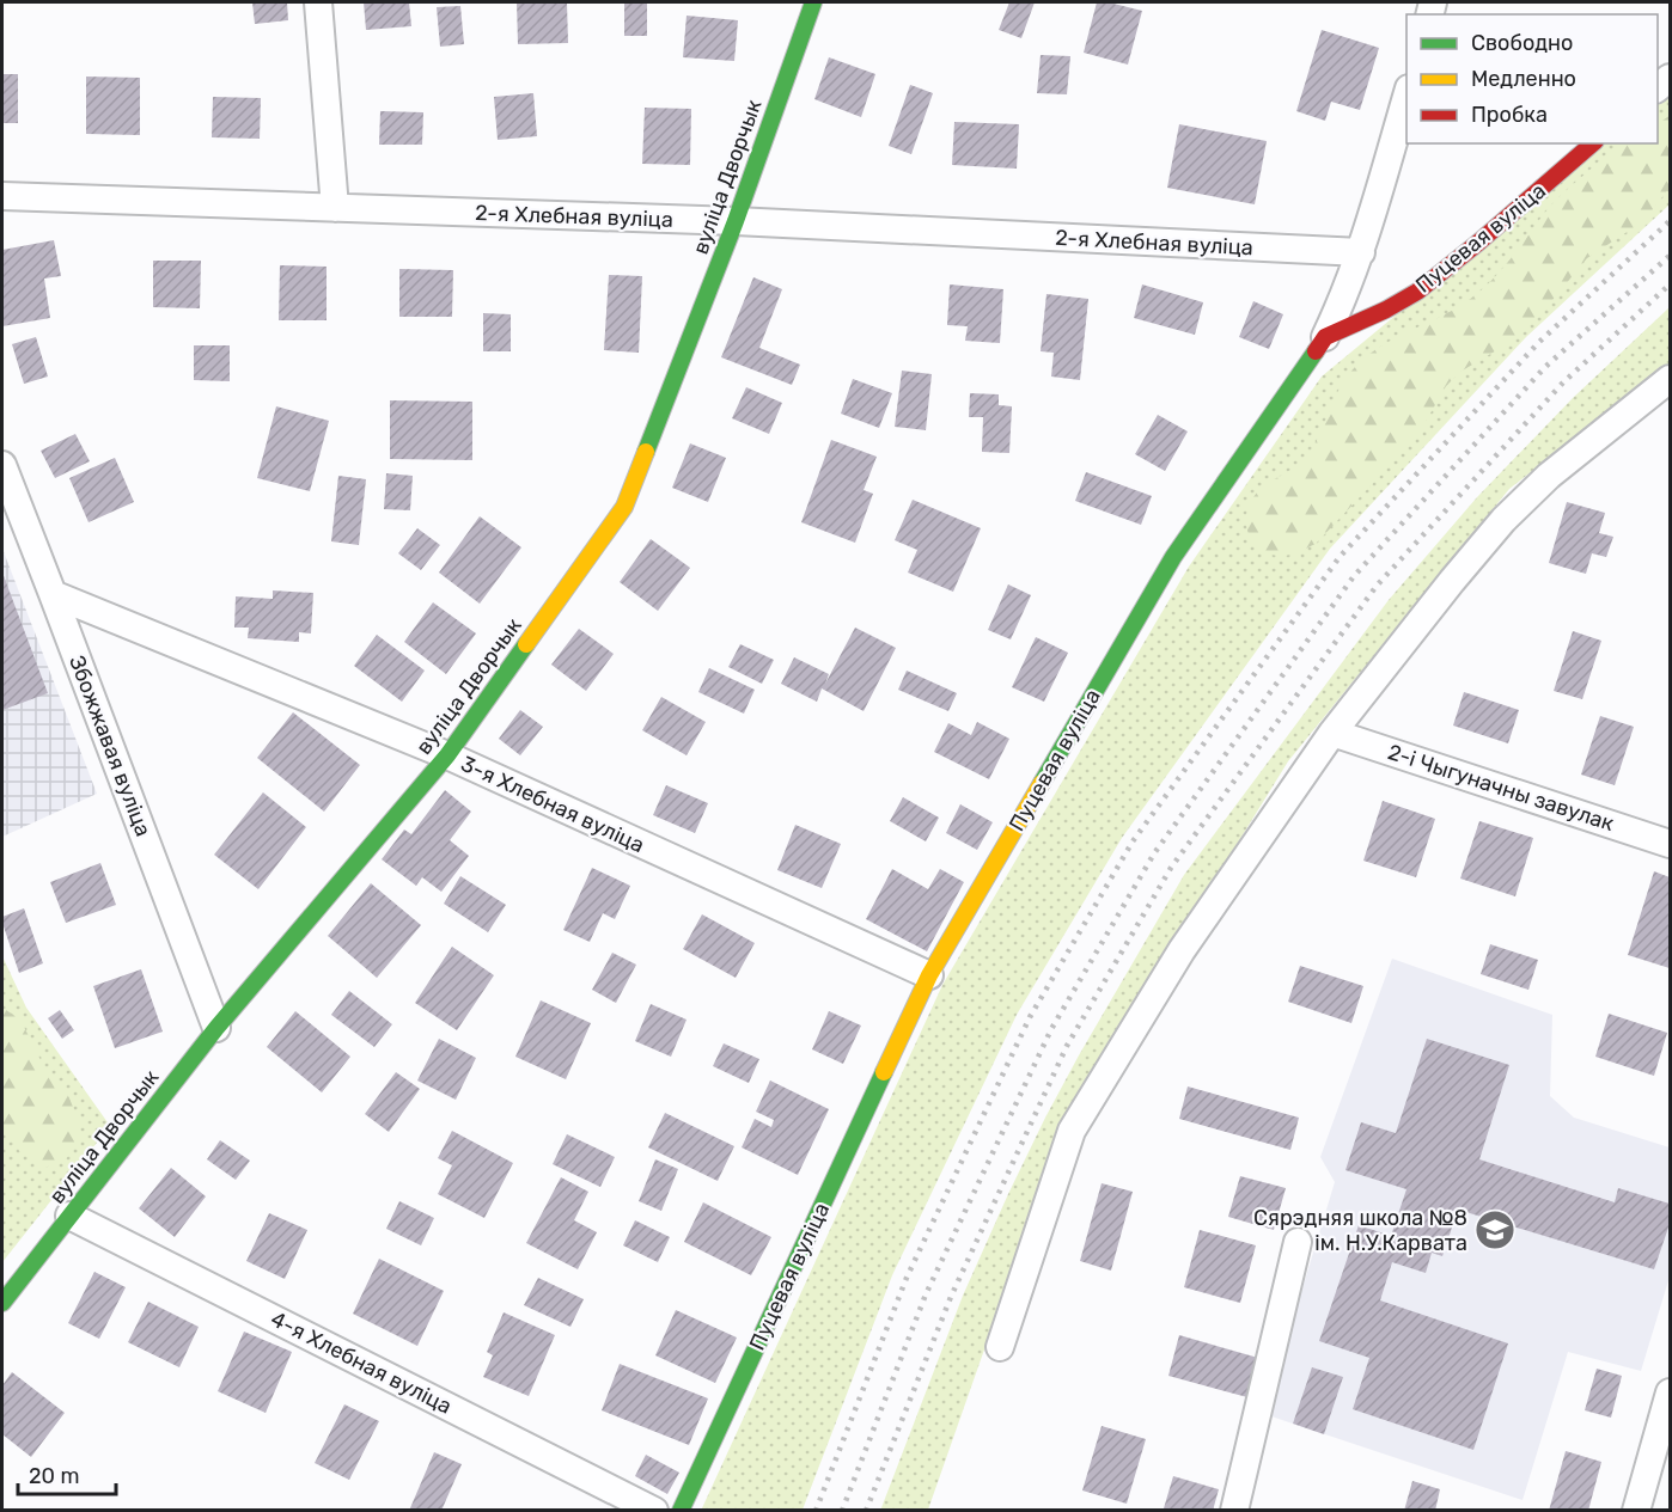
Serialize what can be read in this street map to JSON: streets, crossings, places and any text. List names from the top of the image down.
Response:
{
  "streets": {
    "street": [
      "вуліца Дворчык",
      "2-я Хлебная вуліца",
      "Пуцевая вуліца",
      "Збожжавая вуліца",
      "2-і Чыгуначны завулак",
      "3-я Хлебная вуліца",
      "4-я Хлебная вуліца"
    ]
  },
  "crossings": [
    ["вуліца Дворчык", "2-я Хлебная вуліца"],
    ["вуліца Дворчык", "Збожжавая вуліца"],
    ["вуліца Дворчык", "3-я Хлебная вуліца"],
    ["вуліца Дворчык", "4-я Хлебная вуліца"],
    ["Пуцевая вуліца", "3-я Хлебная вуліца"],
    ["Збожжавая вуліца", "3-я Хлебная вуліца"]
  ],
  "places": {
    "school or university": ["Сярэдняя школа №8 ім. Н.У.Карвата"]
  },
  "legend": ["Свободно", "Медленно", "Пробка"],
  "scale_bar": "20 m"
}
